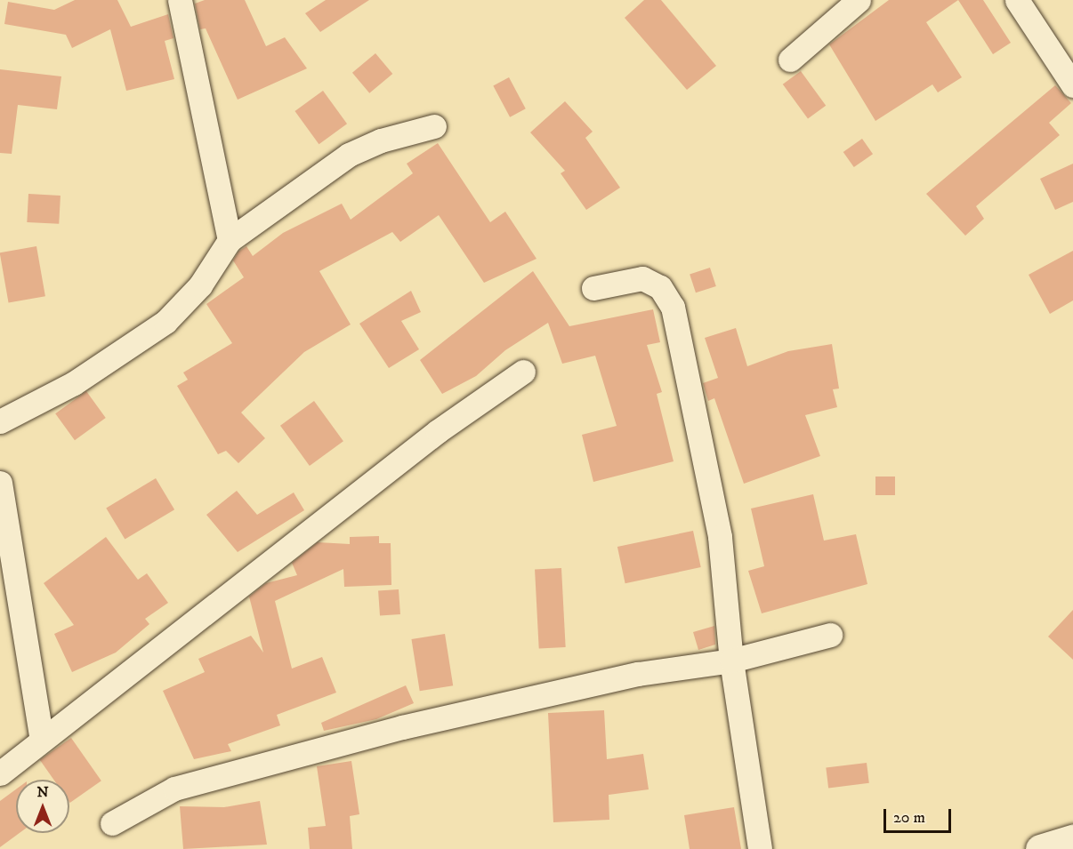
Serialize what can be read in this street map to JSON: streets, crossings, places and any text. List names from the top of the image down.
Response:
{
  "scale_bar": "20 m",
  "north": "top"
}
